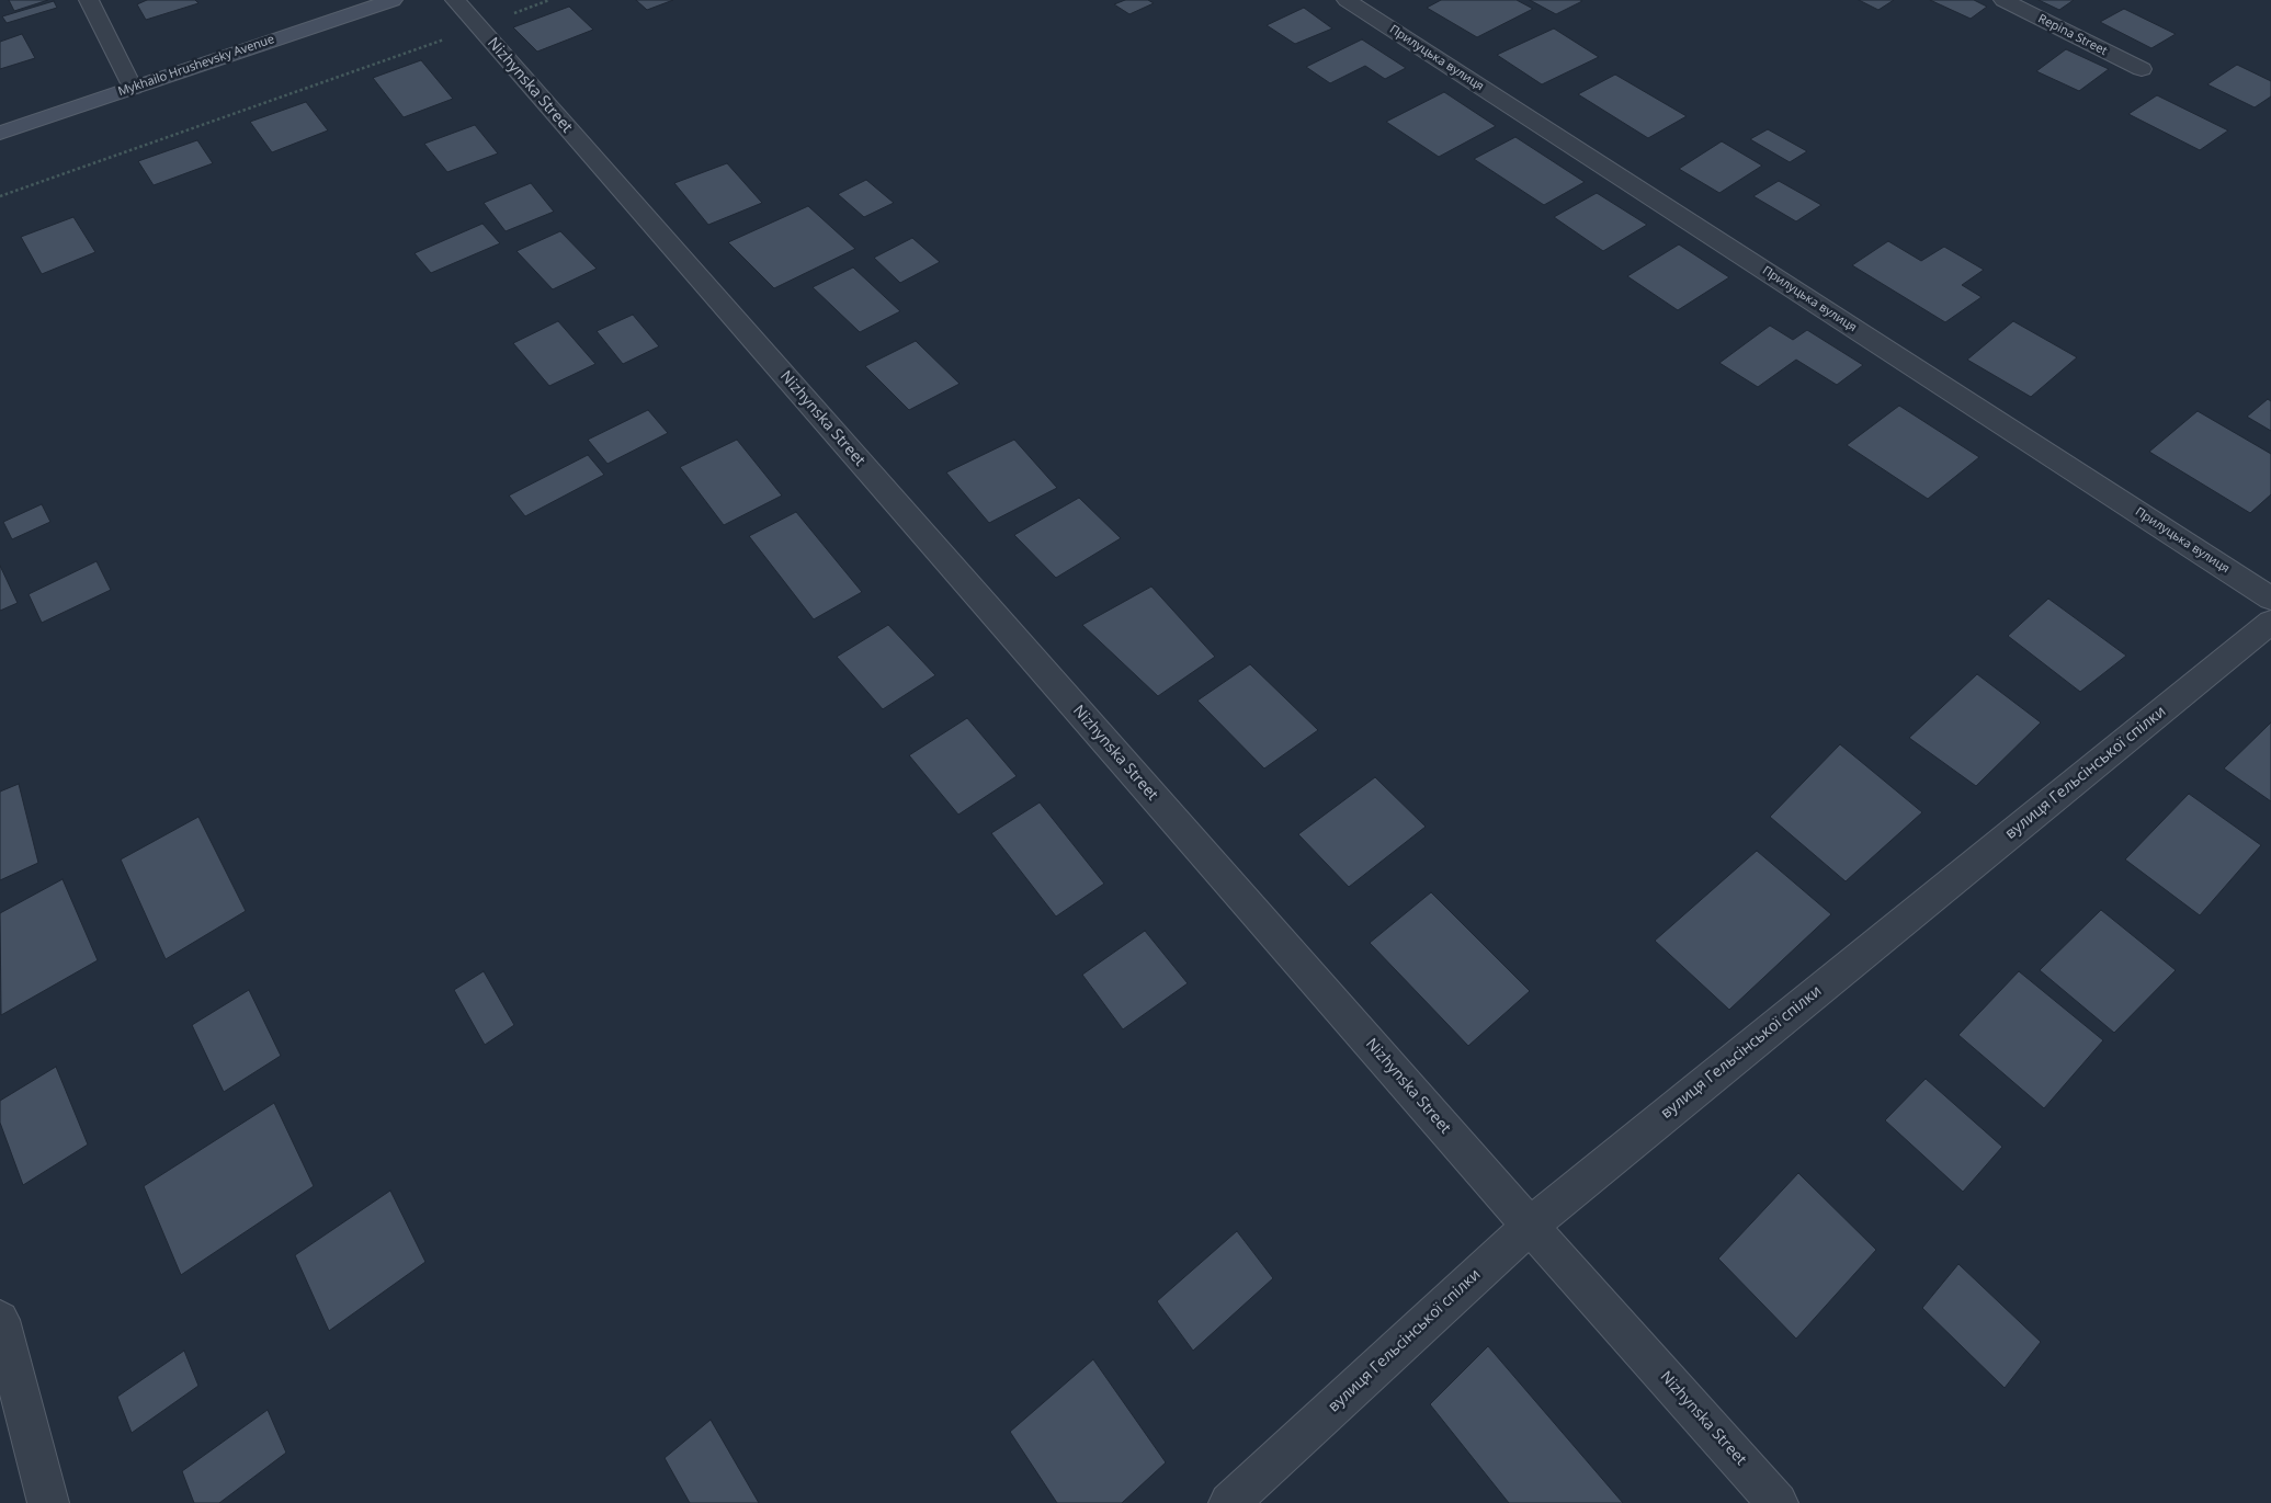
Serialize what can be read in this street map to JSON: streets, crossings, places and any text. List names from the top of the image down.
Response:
{
  "streets": {
    "main road": ["Mykhailo Hrushevsky Avenue"],
    "street": [
      "Repina Street",
      "Прилуцька вулиця",
      "Nizhynska Street",
      "вулиця Гельсінської спілки"
    ]
  },
  "crossings": [
    ["Nizhynska Street", "вулиця Гельсінської спілки"]
  ]
}
